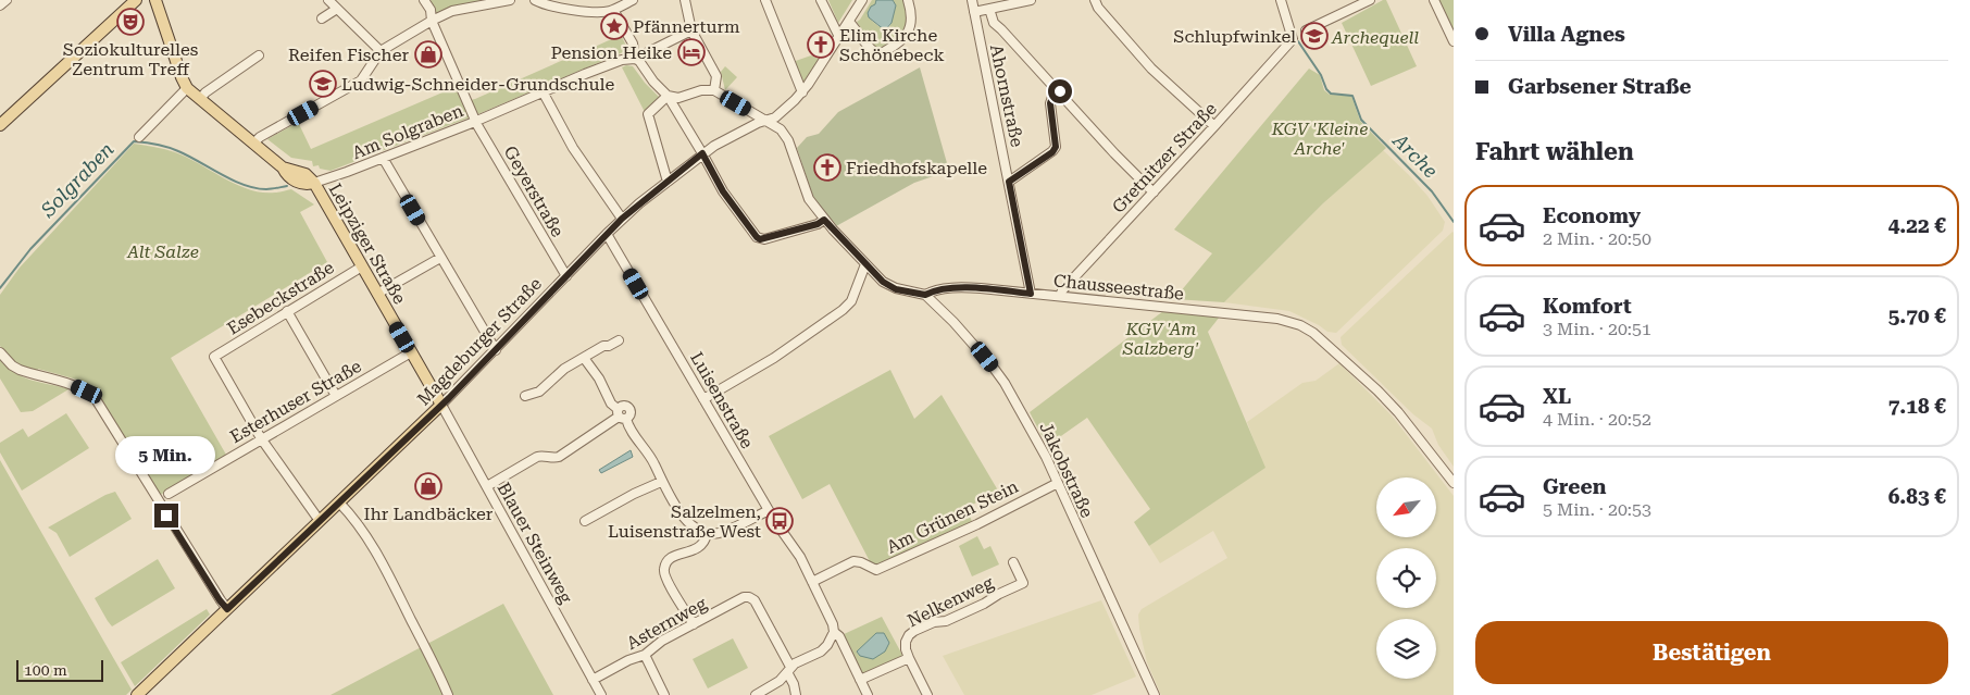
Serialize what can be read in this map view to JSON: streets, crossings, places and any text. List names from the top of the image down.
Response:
{
  "streets": {
    "main road": ["Leipziger Straße", "Magdeburger Straße"],
    "street": [
      "Ahornstraße",
      "Am Solgraben",
      "Gretnitzer Straße",
      "Geyerstraße",
      "Chausseestraße",
      "Esebeckstraße",
      "Luisenstraße",
      "Esterhuser Straße",
      "Jakobstraße",
      "Am Grünen Stein",
      "Blauer Steinweg",
      "Nelkenweg",
      "Asternweg"
    ]
  },
  "crossings": [
    ["Ahornstraße", "Chausseestraße"],
    ["Am Solgraben", "Geyerstraße"],
    ["Am Solgraben", "Leipziger Straße"],
    ["Gretnitzer Straße", "Chausseestraße"],
    ["Geyerstraße", "Magdeburger Straße"],
    ["Leipziger Straße", "Esebeckstraße"],
    ["Leipziger Straße", "Magdeburger Straße"],
    ["Leipziger Straße", "Esterhuser Straße"],
    ["Leipziger Straße", "Blauer Steinweg"],
    ["Chausseestraße", "Magdeburger Straße"],
    ["Chausseestraße", "Jakobstraße"],
    ["Esebeckstraße", "Esterhuser Straße"],
    ["Magdeburger Straße", "Luisenstraße"],
    ["Magdeburger Straße", "Blauer Steinweg"],
    ["Luisenstraße", "Am Grünen Stein"],
    ["Jakobstraße", "Am Grünen Stein"],
    ["Blauer Steinweg", "Asternweg"]
  ],
  "water": ["Arche", "Solgraben"],
  "parks": [
    "Archequell",
    "KGV 'Kleine Arche'",
    "Alt Salze",
    "KGV 'Am Salzberg'"
  ],
  "places": {
    "theatre": ["Soziokulturelles Zentrum Treff"],
    "place": ["Pfännerturm"],
    "school or university": ["Schlupfwinkel", "Ludwig-Schneider-Grundschule"],
    "church": ["Elim Kirche Schönebeck", "Friedhofskapelle"],
    "hotel": ["Pension Heike"],
    "shop": ["Reifen Fischer", "Ihr Landbäcker"],
    "bus stop": ["Salzelmen, Luisenstraße West"]
  },
  "scale_bar": "100 m",
  "north": "bottom left",
  "page": {
    "banner": ["Villa Agnes", "Garbsener Straße"],
    "heading": "Fahrt wählen",
    "list": [
      {
        "name": "Economy",
        "note": "2 Min. · 20:50",
        "value": "4.22 €"
      },
      {
        "name": "Komfort",
        "note": "3 Min. · 20:51",
        "value": "5.70 €"
      },
      {
        "name": "XL",
        "note": "4 Min. · 20:52",
        "value": "7.18 €"
      },
      {
        "name": "Green",
        "note": "5 Min. · 20:53",
        "value": "6.83 €"
      }
    ],
    "bubble": "5 Min.",
    "buttons": "Bestätigen",
    "scale": "100 m"
  }
}
